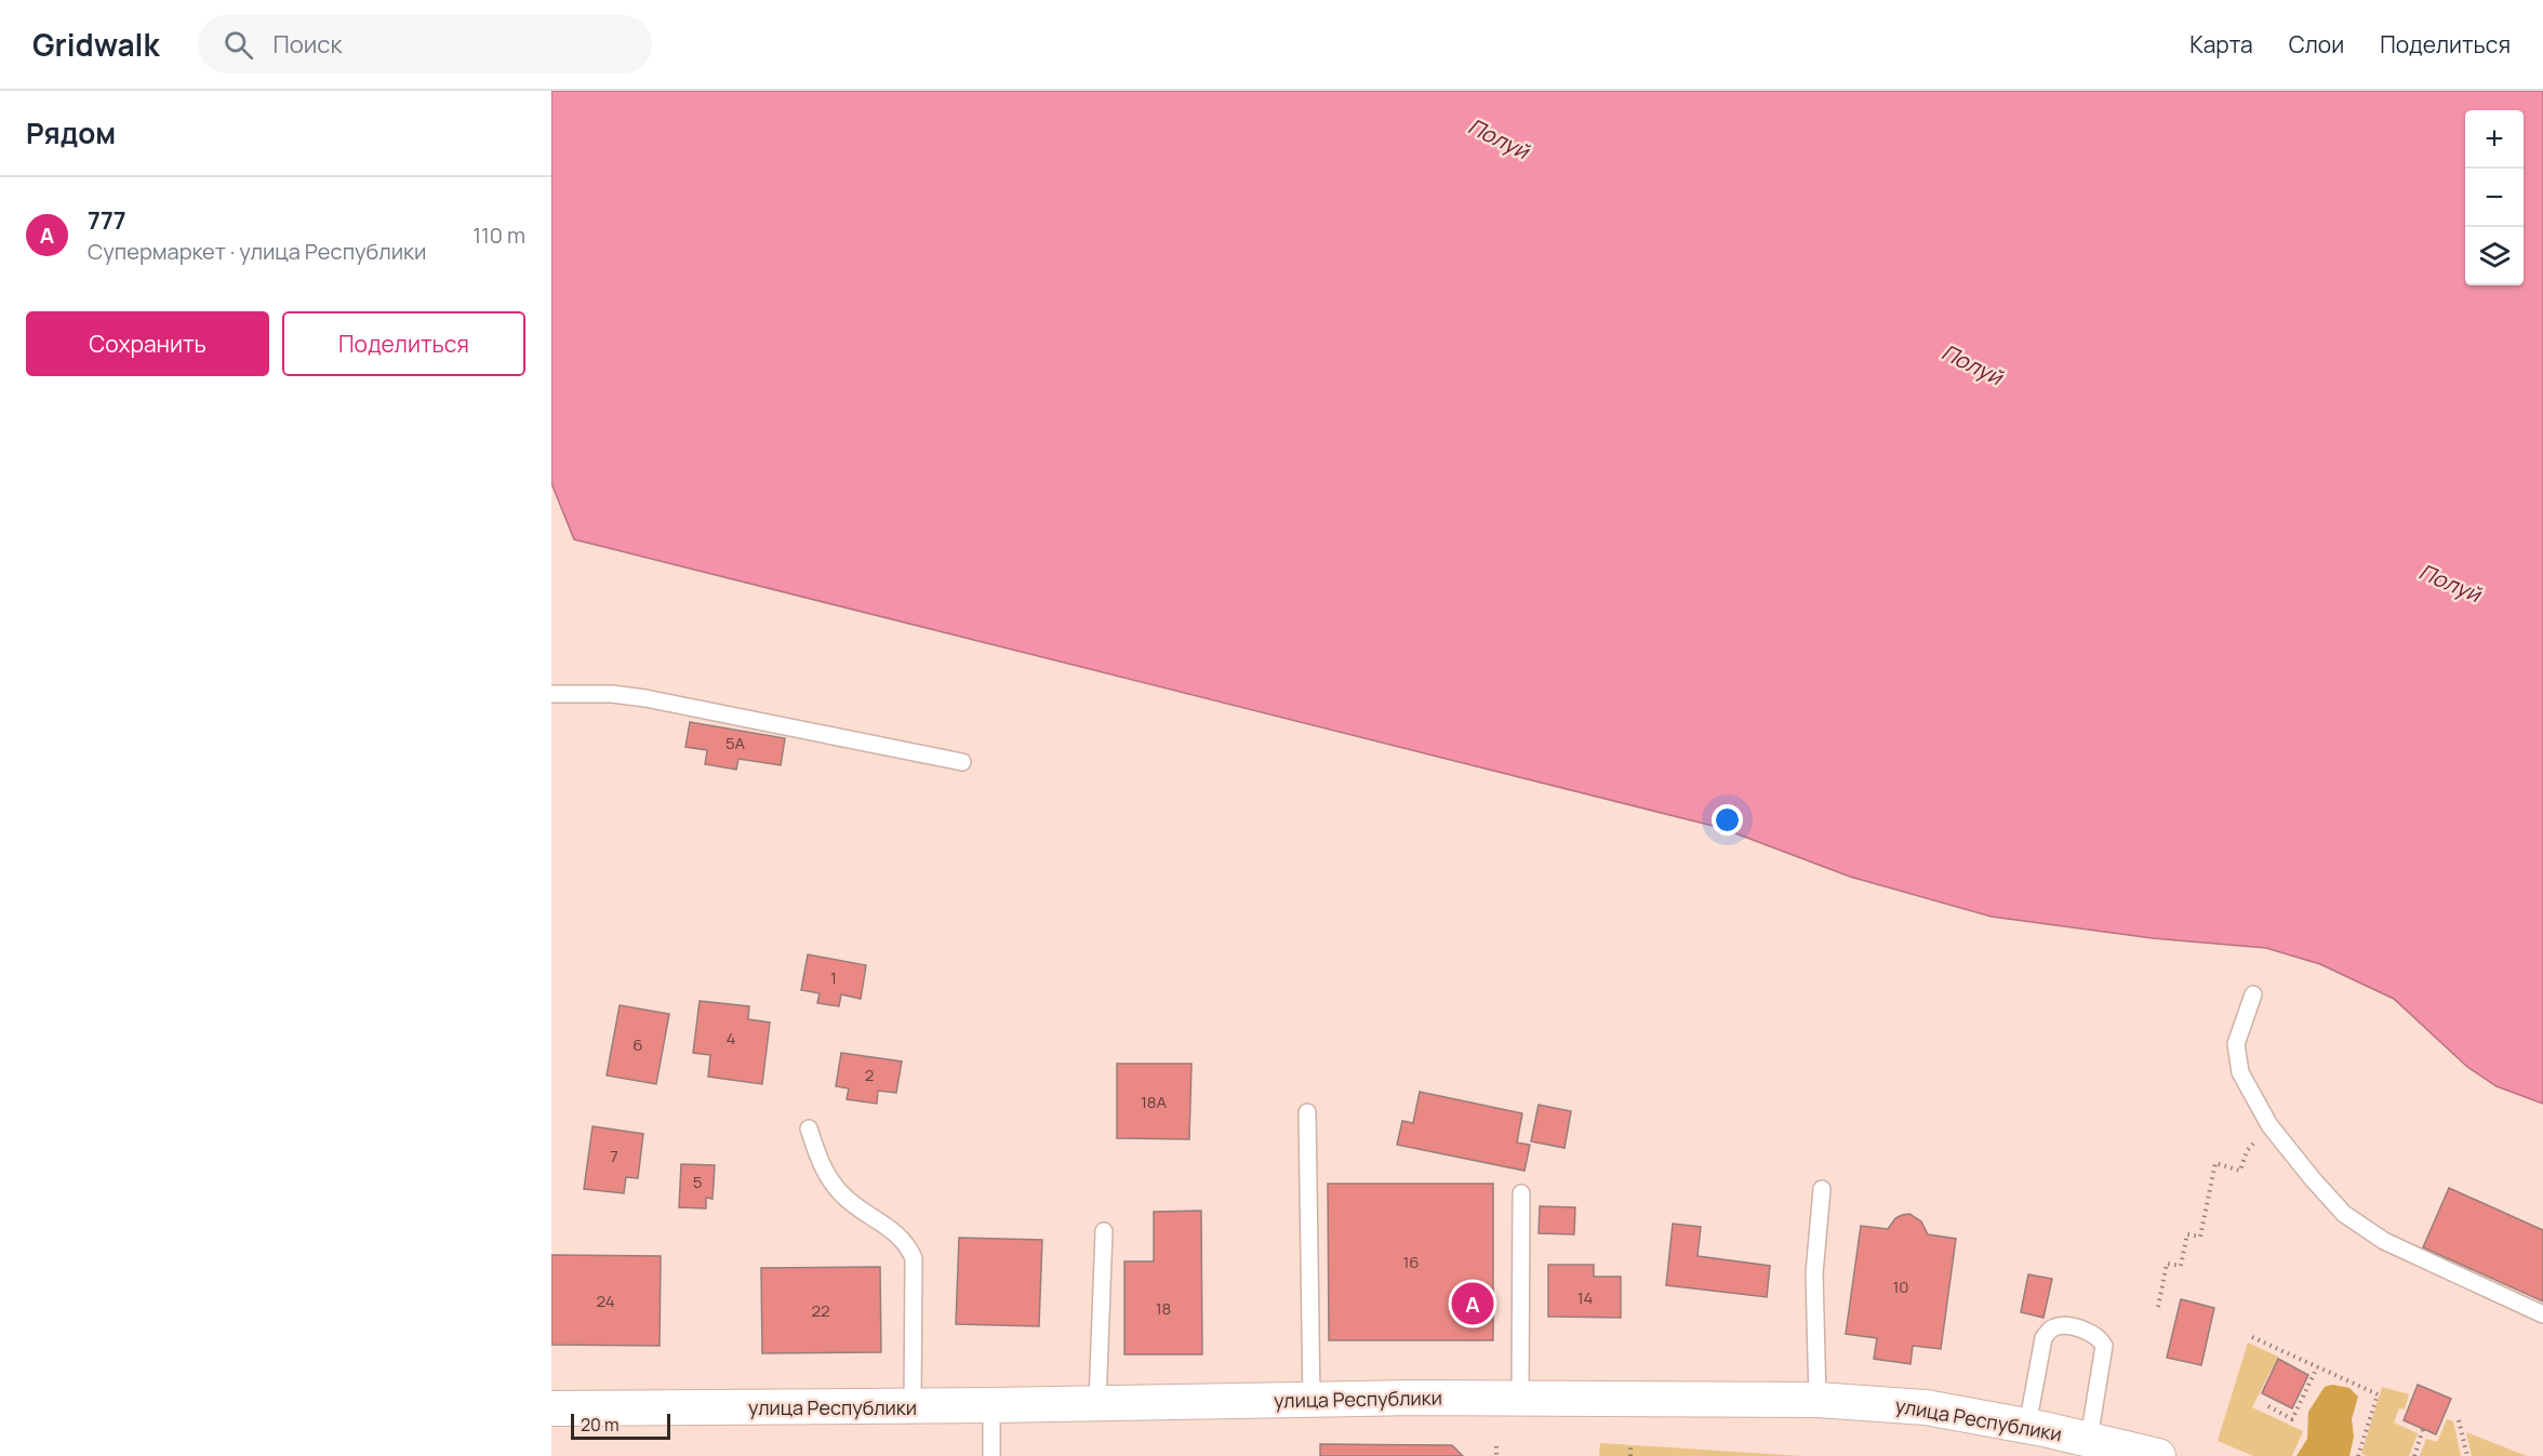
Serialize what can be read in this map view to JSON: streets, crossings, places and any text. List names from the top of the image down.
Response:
{
  "streets": {
    "street": ["улица Республики"]
  },
  "water": ["Полуй"],
  "house_numbers": [
    "5А",
    "1",
    "4",
    "6",
    "2",
    "18А",
    "7",
    "5",
    "16",
    "10",
    "14",
    "24",
    "18",
    "22"
  ],
  "scale_bar": "20 m",
  "page": {
    "header": "Gridwalk",
    "search": "Поиск",
    "nav": ["Карта", "Слои", "Поделиться"],
    "heading": "Рядом",
    "map_buttons": ["+", "−"],
    "list": [
      {
        "mark": "A",
        "name": "777",
        "note": "Супермаркет · улица Республики",
        "value": "110 m"
      }
    ],
    "buttons": ["Сохранить", "Поделиться"],
    "pins": "A",
    "scale": "20 m"
  }
}
